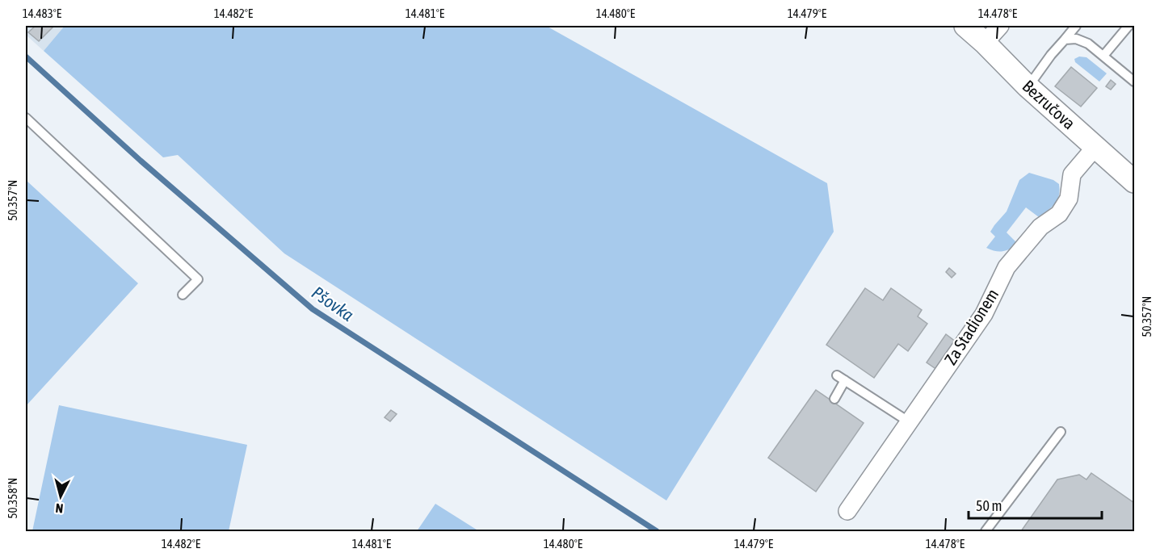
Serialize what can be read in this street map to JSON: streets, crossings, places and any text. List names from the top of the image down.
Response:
{
  "streets": {
    "street": ["Bezručova", "Za Stadionem"]
  },
  "crossings": [
    ["Bezručova", "Za Stadionem"]
  ],
  "water": ["Pšovka"],
  "scale_bar": "50 m",
  "north": "bottom",
  "coordinates": [
    "14.483°E",
    "14.482°E",
    "14.481°E",
    "14.480°E",
    "14.479°E",
    "14.478°E",
    "50.357°N",
    "50.358°N"
  ]
}
